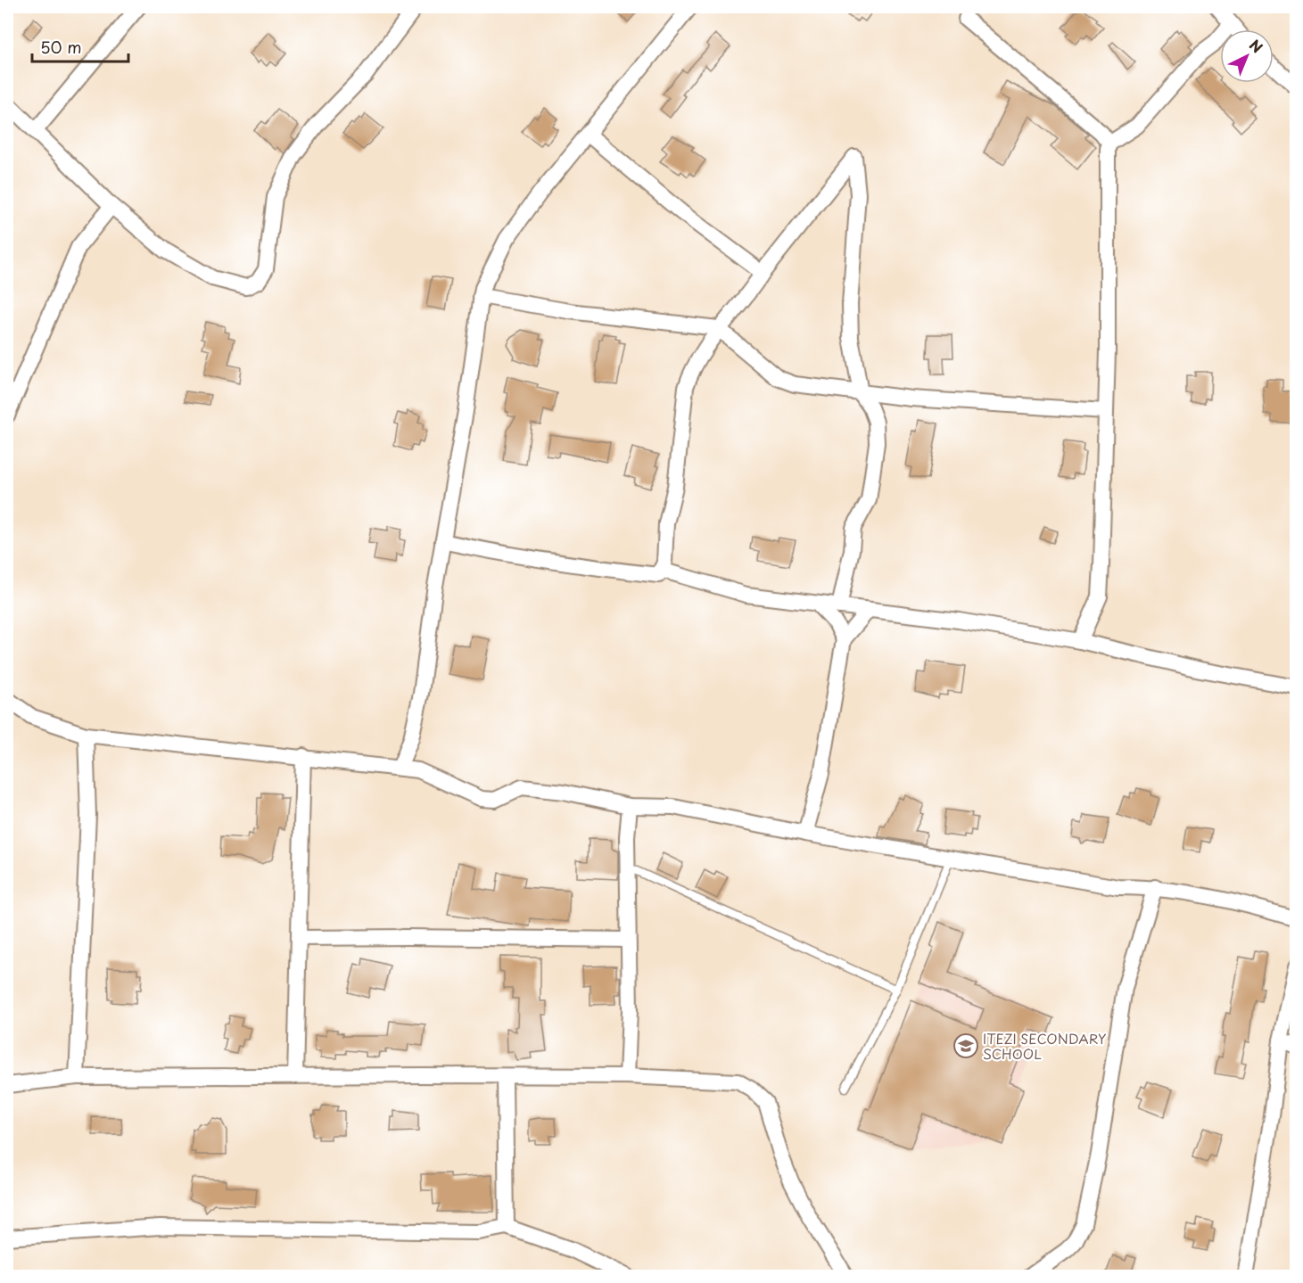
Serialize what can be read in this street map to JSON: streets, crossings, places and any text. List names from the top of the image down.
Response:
{
  "places": {
    "school or university": ["ITEZI SECONDARY SCHOOL"]
  },
  "scale_bar": "50 m",
  "north": "top right"
}
